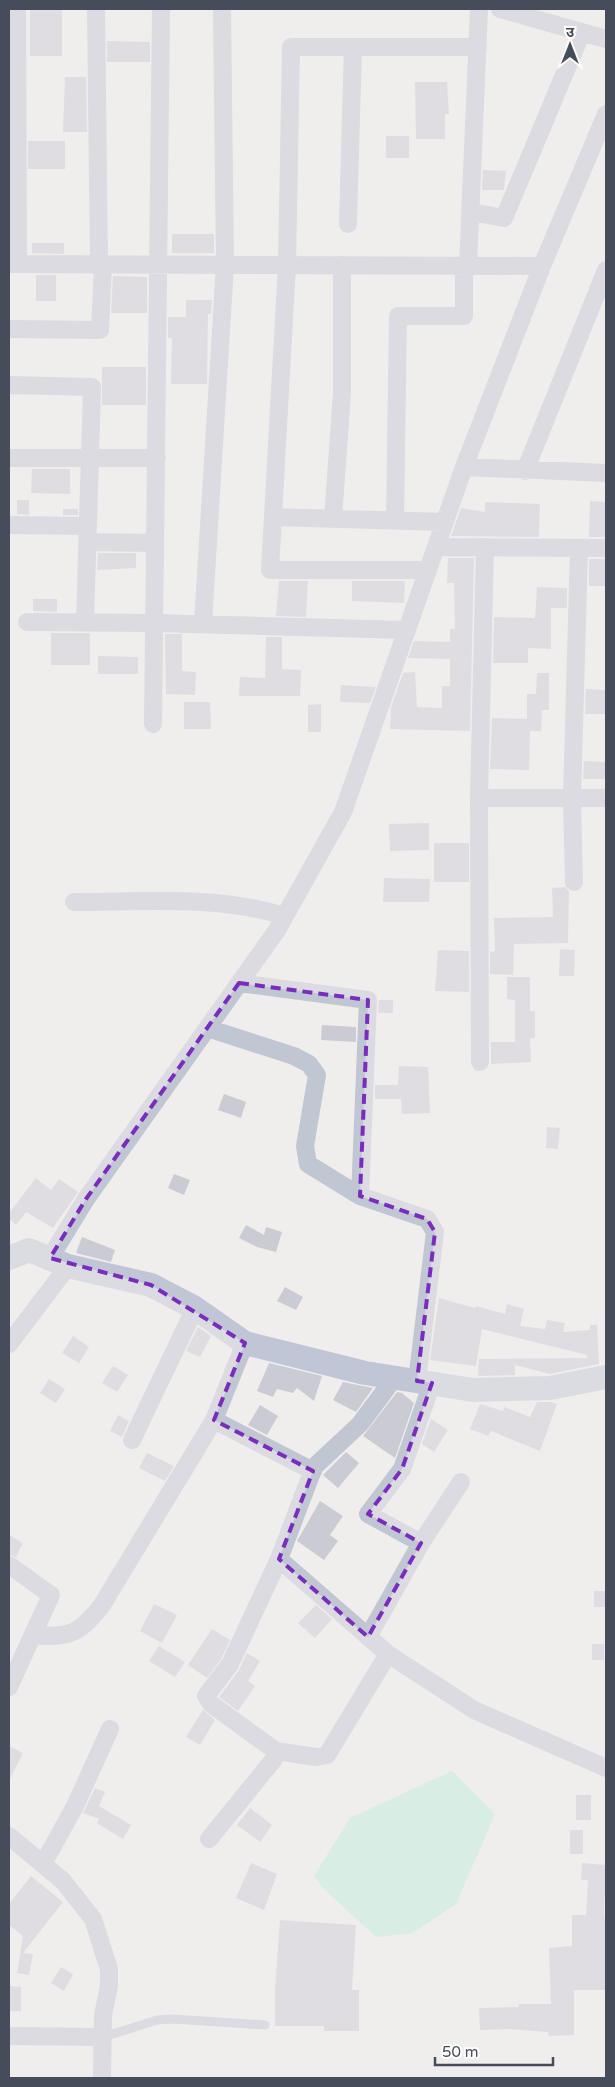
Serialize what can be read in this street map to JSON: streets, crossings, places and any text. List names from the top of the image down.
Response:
{
  "scale_bar": "50 m",
  "north": "top"
}
